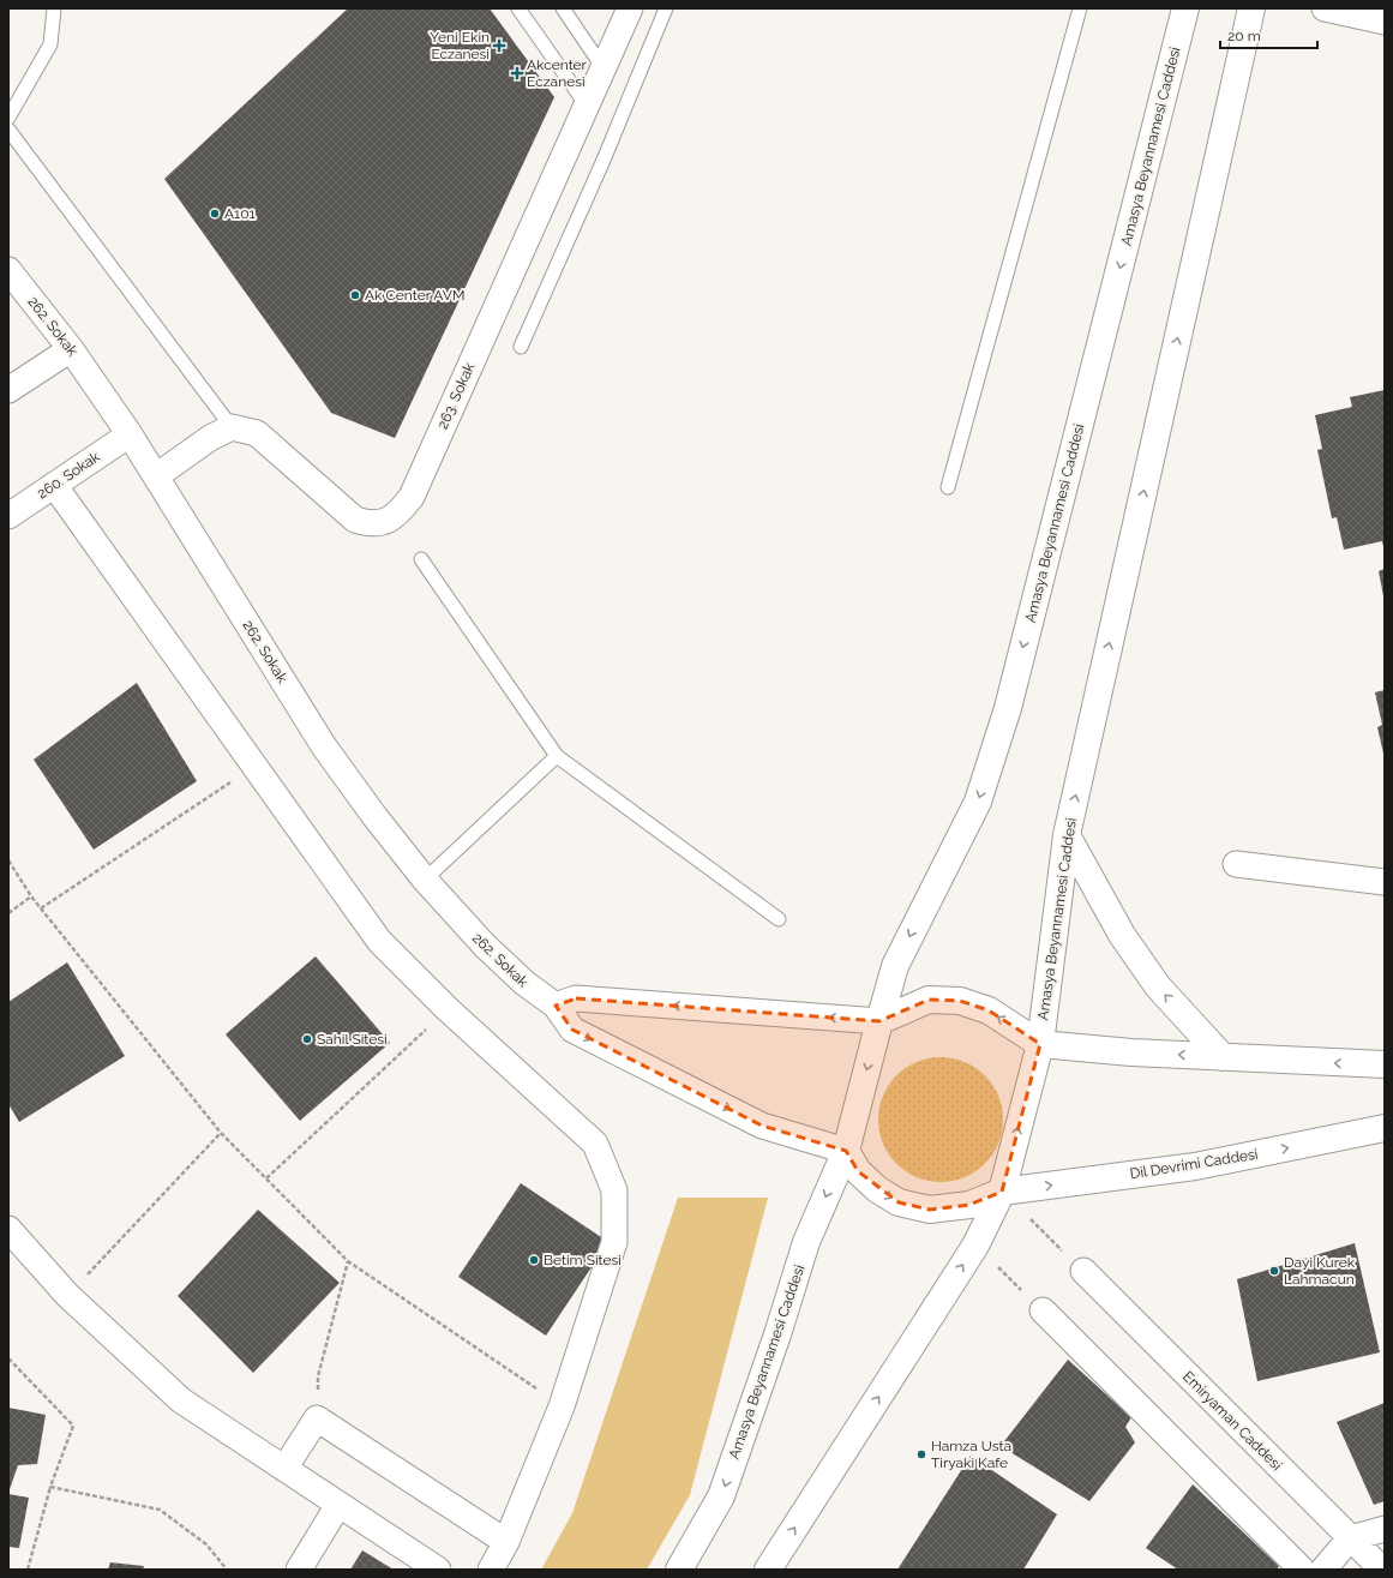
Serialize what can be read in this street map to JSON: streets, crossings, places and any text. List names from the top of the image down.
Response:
{
  "streets": {
    "main road": ["Amasya Beyannamesi Caddesi", "Dil Devrimi Caddesi"],
    "street": [
      "262. Sokak",
      "263. Sokak",
      "260. Sokak",
      "Emiryaman Caddesi"
    ]
  },
  "crossings": [
    ["Amasya Beyannamesi Caddesi", "262. Sokak"],
    ["Amasya Beyannamesi Caddesi", "Dil Devrimi Caddesi"],
    ["262. Sokak", "260. Sokak"],
    ["262. Sokak", "Dil Devrimi Caddesi"]
  ],
  "places": {
    "health": ["Yeni Ekin Eczanesi", "Akcenter Eczanesi"],
    "other": [
      "A101",
      "Ak Center AVM",
      "Sahil Sitesi",
      "Betim Sitesi",
      "Dayi Kurek Lahmacun",
      "Hamza Usta Tiryaki Kafe"
    ]
  },
  "scale_bar": "20 m"
}
